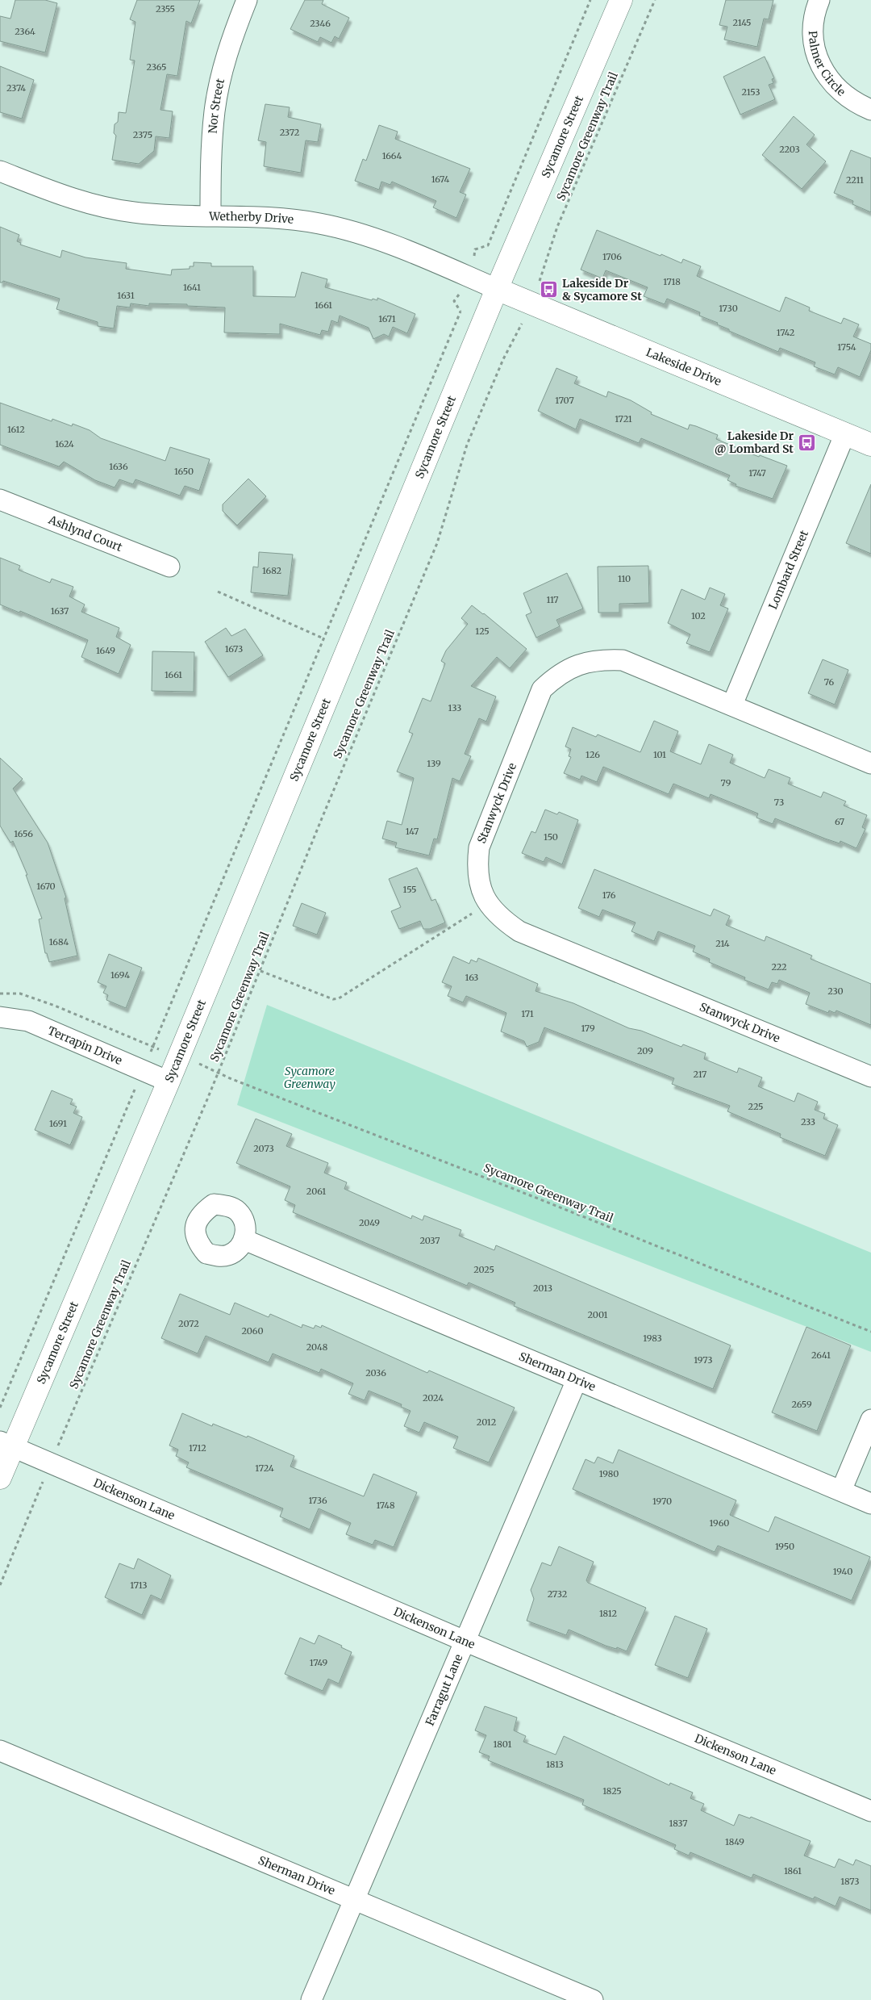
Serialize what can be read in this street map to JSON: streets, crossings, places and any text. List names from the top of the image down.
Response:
{
  "streets": {
    "street": [
      "Palmer Circle",
      "Nor Street",
      "Sycamore Street",
      "Wetherby Drive",
      "Lakeside Drive",
      "Ashlynd Court",
      "Lombard Street",
      "Stanwyck Drive",
      "Terrapin Drive",
      "Sherman Drive",
      "Dickenson Lane",
      "Farragut Lane"
    ],
    "path": ["Sycamore Greenway Trail"]
  },
  "crossings": [
    ["Nor Street", "Wetherby Drive"],
    ["Sycamore Street", "Wetherby Drive"],
    ["Sycamore Street", "Lakeside Drive"],
    ["Sycamore Street", "Terrapin Drive"],
    ["Sycamore Street", "Dickenson Lane"],
    ["Sycamore Greenway Trail", "Dickenson Lane"],
    ["Wetherby Drive", "Lakeside Drive"],
    ["Lakeside Drive", "Lombard Street"],
    ["Lombard Street", "Stanwyck Drive"],
    ["Sherman Drive", "Farragut Lane"],
    ["Dickenson Lane", "Farragut Lane"]
  ],
  "parks": ["Sycamore Greenway"],
  "places": {
    "bus stop": ["Lakeside Dr & Sycamore St", "Lakeside Dr @ Lombard St"]
  },
  "house_numbers": [
    "2355",
    "2145",
    "2346",
    "2364",
    "2365",
    "2374",
    "2153",
    "2372",
    "2375",
    "2203",
    "1664",
    "1674",
    "2211",
    "1706",
    "1718",
    "1641",
    "1631",
    "1661",
    "1730",
    "1671",
    "1742",
    "1754",
    "1707",
    "1721",
    "1612",
    "1624",
    "1636",
    "1650",
    "1747",
    "1682",
    "110",
    "117",
    "1637",
    "102",
    "125",
    "1673",
    "1649",
    "1661",
    "76",
    "133",
    "126",
    "101",
    "139",
    "79",
    "73",
    "67",
    "147",
    "1656",
    "150",
    "1670",
    "155",
    "176",
    "1684",
    "214",
    "222",
    "1694",
    "163",
    "230",
    "171",
    "179",
    "209",
    "217",
    "225",
    "233",
    "1691",
    "2073",
    "2061",
    "2049",
    "2037",
    "2025",
    "2013",
    "2001",
    "2072",
    "2060",
    "1983",
    "2048",
    "2641",
    "1973",
    "2036",
    "2024",
    "2659",
    "2012",
    "1712",
    "1724",
    "1980",
    "1736",
    "1970",
    "1748",
    "1960",
    "1950",
    "1940",
    "1713",
    "2732",
    "1812",
    "1749",
    "1801",
    "1813",
    "1825",
    "1837",
    "1849",
    "1861",
    "1873"
  ]
}
